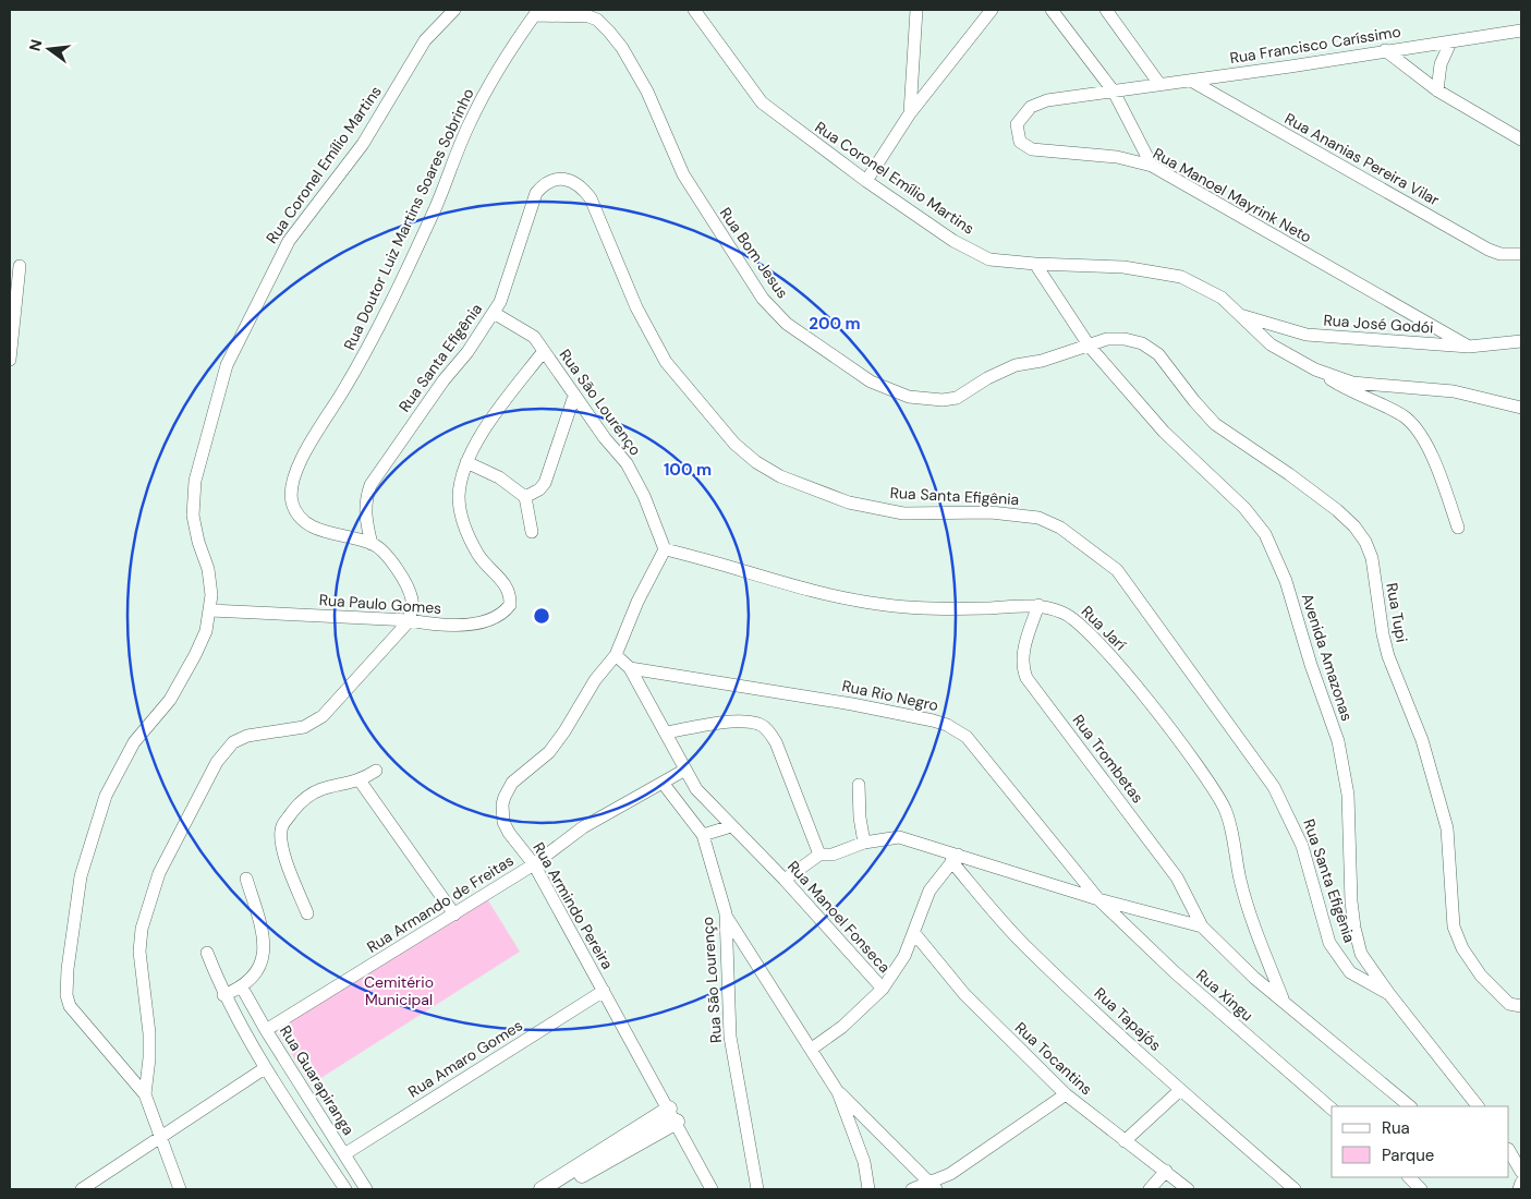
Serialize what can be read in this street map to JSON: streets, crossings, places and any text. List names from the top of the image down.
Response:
{
  "streets": {
    "street": [
      "Rua Francisco Caríssimo",
      "Rua Ananias Pereira Vilar",
      "Rua Coronel Emílio Martins",
      "Rua Manoel Mayrink Neto",
      "Rua Doutor Luiz Martins Soares Sobrinho",
      "Rua Bom Jesus",
      "Rua José Godói",
      "Rua Santa Efigênia",
      "Rua São Lourenço",
      "Rua Paulo Gomes",
      "Rua Tupi",
      "Rua Jarí",
      "Avenida Amazonas",
      "Rua Rio Negro",
      "Rua Trombetas",
      "Rua Armando de Freitas",
      "Rua Armindo Pereira",
      "Rua Manoel Fonseca",
      "Rua Xingu",
      "Rua Tapajós",
      "Rua Amaro Gomes",
      "Rua Tocantins",
      "Rua Guarapiranga"
    ]
  },
  "crossings": [
    ["Rua Francisco Caríssimo", "Rua Ananias Pereira Vilar"],
    ["Rua Francisco Caríssimo", "Rua Manoel Mayrink Neto"],
    ["Rua Coronel Emílio Martins", "Rua José Godói"],
    ["Rua Coronel Emílio Martins", "Rua Paulo Gomes"],
    ["Rua Coronel Emílio Martins", "Avenida Amazonas"],
    ["Rua Manoel Mayrink Neto", "Rua José Godói"],
    ["Rua Doutor Luiz Martins Soares Sobrinho", "Rua Bom Jesus"],
    ["Rua Doutor Luiz Martins Soares Sobrinho", "Rua Santa Efigênia"],
    ["Rua Bom Jesus", "Rua Tupi"],
    ["Rua Bom Jesus", "Avenida Amazonas"],
    ["Rua Santa Efigênia", "Rua São Lourenço"],
    ["Rua Santa Efigênia", "Avenida Amazonas"],
    ["Rua São Lourenço", "Rua Paulo Gomes"],
    ["Rua São Lourenço", "Rua Jarí"],
    ["Rua Tupi", "Avenida Amazonas"],
    ["Rua Jarí", "Rua Trombetas"],
    ["Rua Rio Negro", "Rua Xingu"],
    ["Rua Armando de Freitas", "Rua Armindo Pereira"],
    ["Rua Armando de Freitas", "Rua Manoel Fonseca"],
    ["Rua Armando de Freitas", "Rua Guarapiranga"],
    ["Rua Armindo Pereira", "Rua Amaro Gomes"],
    ["Rua Manoel Fonseca", "Rua Tapajós"],
    ["Rua Manoel Fonseca", "Rua Tocantins"],
    ["Rua Amaro Gomes", "Rua Guarapiranga"]
  ],
  "parks": ["Cemitério Municipal"],
  "legend": ["Rua", "Parque"],
  "north": "left",
  "rings": ["200 m", "100 m"]
}
